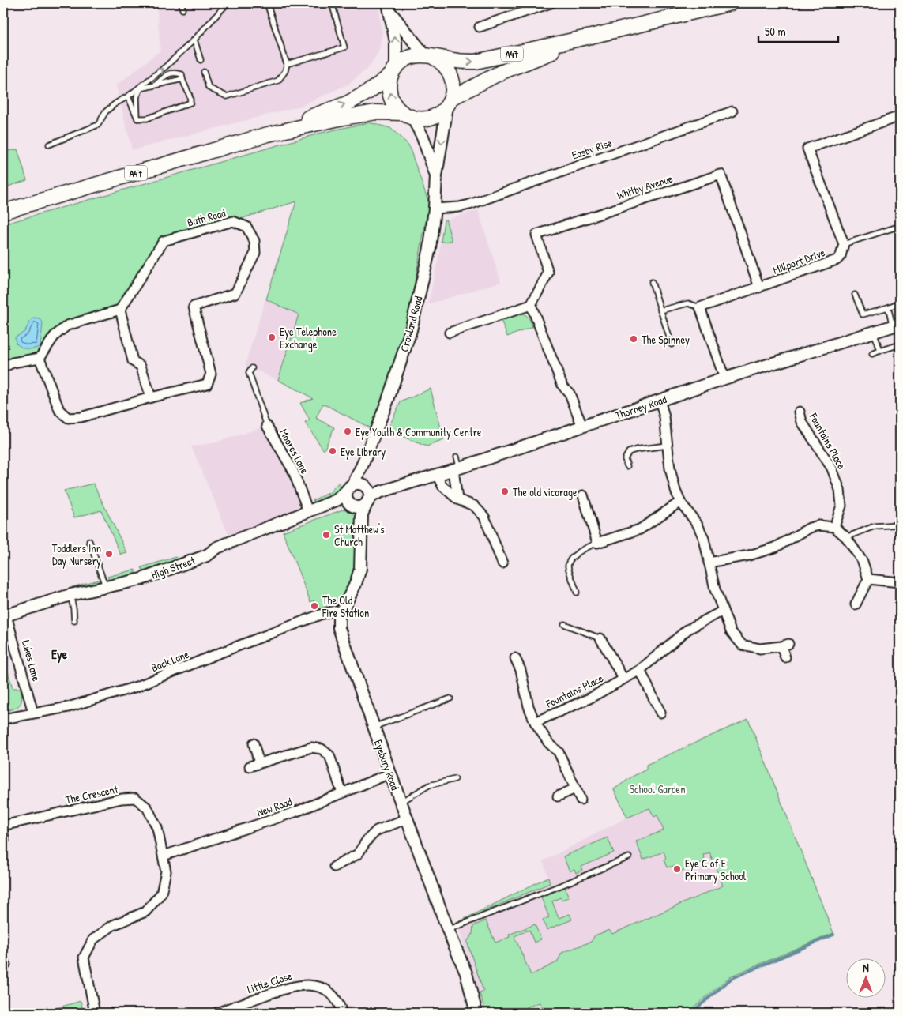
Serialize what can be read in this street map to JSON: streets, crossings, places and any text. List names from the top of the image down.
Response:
{
  "streets": {
    "highway": ["A47"],
    "street": [
      "Easby Rise",
      "Whitby Avenue",
      "Bath Road",
      "Millport Drive",
      "Crowland Road",
      "Thorney Road",
      "Fountains Place",
      "Moores Lane",
      "High Street",
      "Lukes Lane",
      "Back Lane",
      "Eyebury Road",
      "The Crescent",
      "New Road",
      "Little Close"
    ]
  },
  "crossings": [
    ["A47", "Crowland Road"],
    ["Easby Rise", "Crowland Road"],
    ["Whitby Avenue", "Millport Drive"],
    ["Crowland Road", "Thorney Road"],
    ["Crowland Road", "High Street"],
    ["Thorney Road", "High Street"],
    ["Thorney Road", "Eyebury Road"],
    ["Moores Lane", "High Street"],
    ["High Street", "Lukes Lane"],
    ["Lukes Lane", "Back Lane"],
    ["Back Lane", "Eyebury Road"],
    ["Eyebury Road", "New Road"],
    ["The Crescent", "New Road"]
  ],
  "districts": ["Eye"],
  "parks": ["School Garden"],
  "places": [
    "Eye Telephone Exchange",
    "The Spinney",
    "Eye Youth & Community Centre",
    "Eye Library",
    "The old vicarage",
    "St Matthew's Church",
    "Toddlers Inn Day Nursery",
    "The Old Fire Station",
    "Eye C of E Primary School"
  ],
  "scale_bar": "50 m",
  "north": "top"
}
